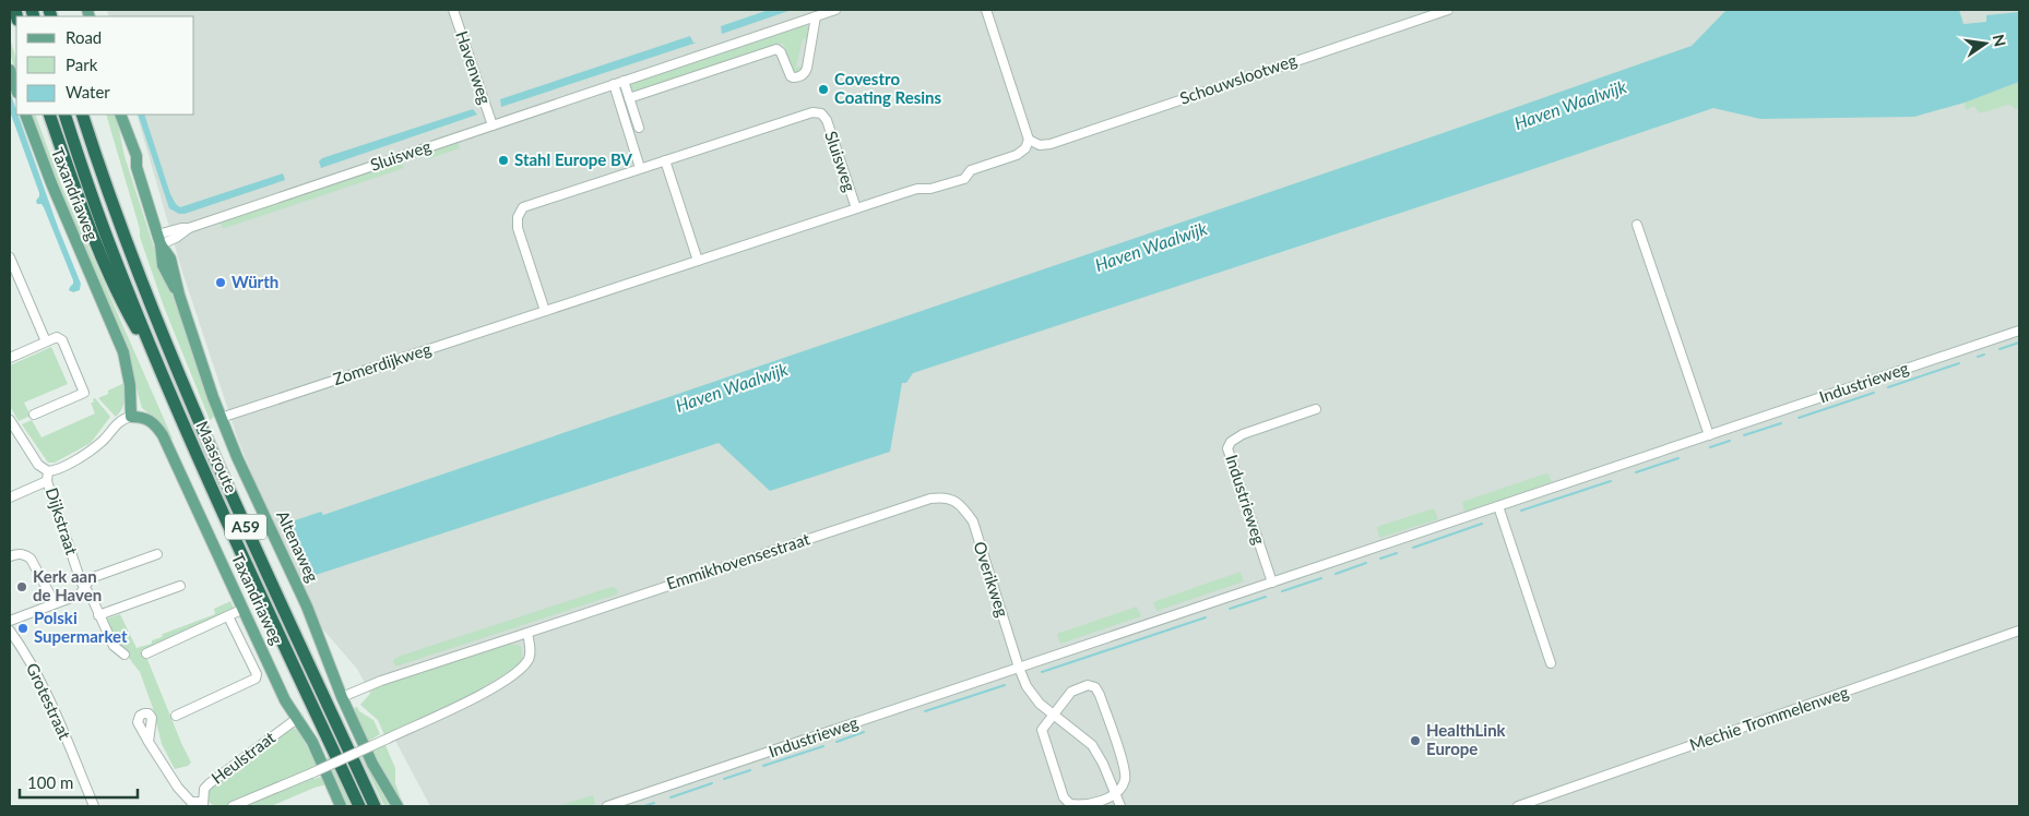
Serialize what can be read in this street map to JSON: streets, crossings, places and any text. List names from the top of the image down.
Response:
{
  "streets": {
    "highway": ["Maasroute", "A59"],
    "main road": ["Taxandriaweg", "Altenaweg"],
    "street": [
      "Havenweg",
      "Schouwslootweg",
      "Sluisweg",
      "Zomerdijkweg",
      "Industrieweg",
      "Dijkstraat",
      "Emmikhovensestraat",
      "Overikweg",
      "Grotestraat",
      "Mechie Trommelenweg",
      "Heulstraat"
    ]
  },
  "crossings": [
    ["Havenweg", "Sluisweg"],
    ["Sluisweg", "Zomerdijkweg"],
    ["Sluisweg", "Altenaweg"],
    ["Taxandriaweg", "Heulstraat"],
    ["Zomerdijkweg", "Altenaweg"],
    ["Industrieweg", "Overikweg"],
    ["Maasroute", "A59"],
    ["Altenaweg", "Emmikhovensestraat"],
    ["Emmikhovensestraat", "Overikweg"]
  ],
  "water": ["Haven Waalwijk"],
  "places": [
    "Covestro Coating Resins",
    "Stahl Europe BV",
    "Würth",
    "Kerk aan de Haven",
    "Polski Supermarket",
    "HealthLink Europe"
  ],
  "legend": ["Road", "Park", "Water"],
  "scale_bar": "100 m",
  "north": "right"
}
